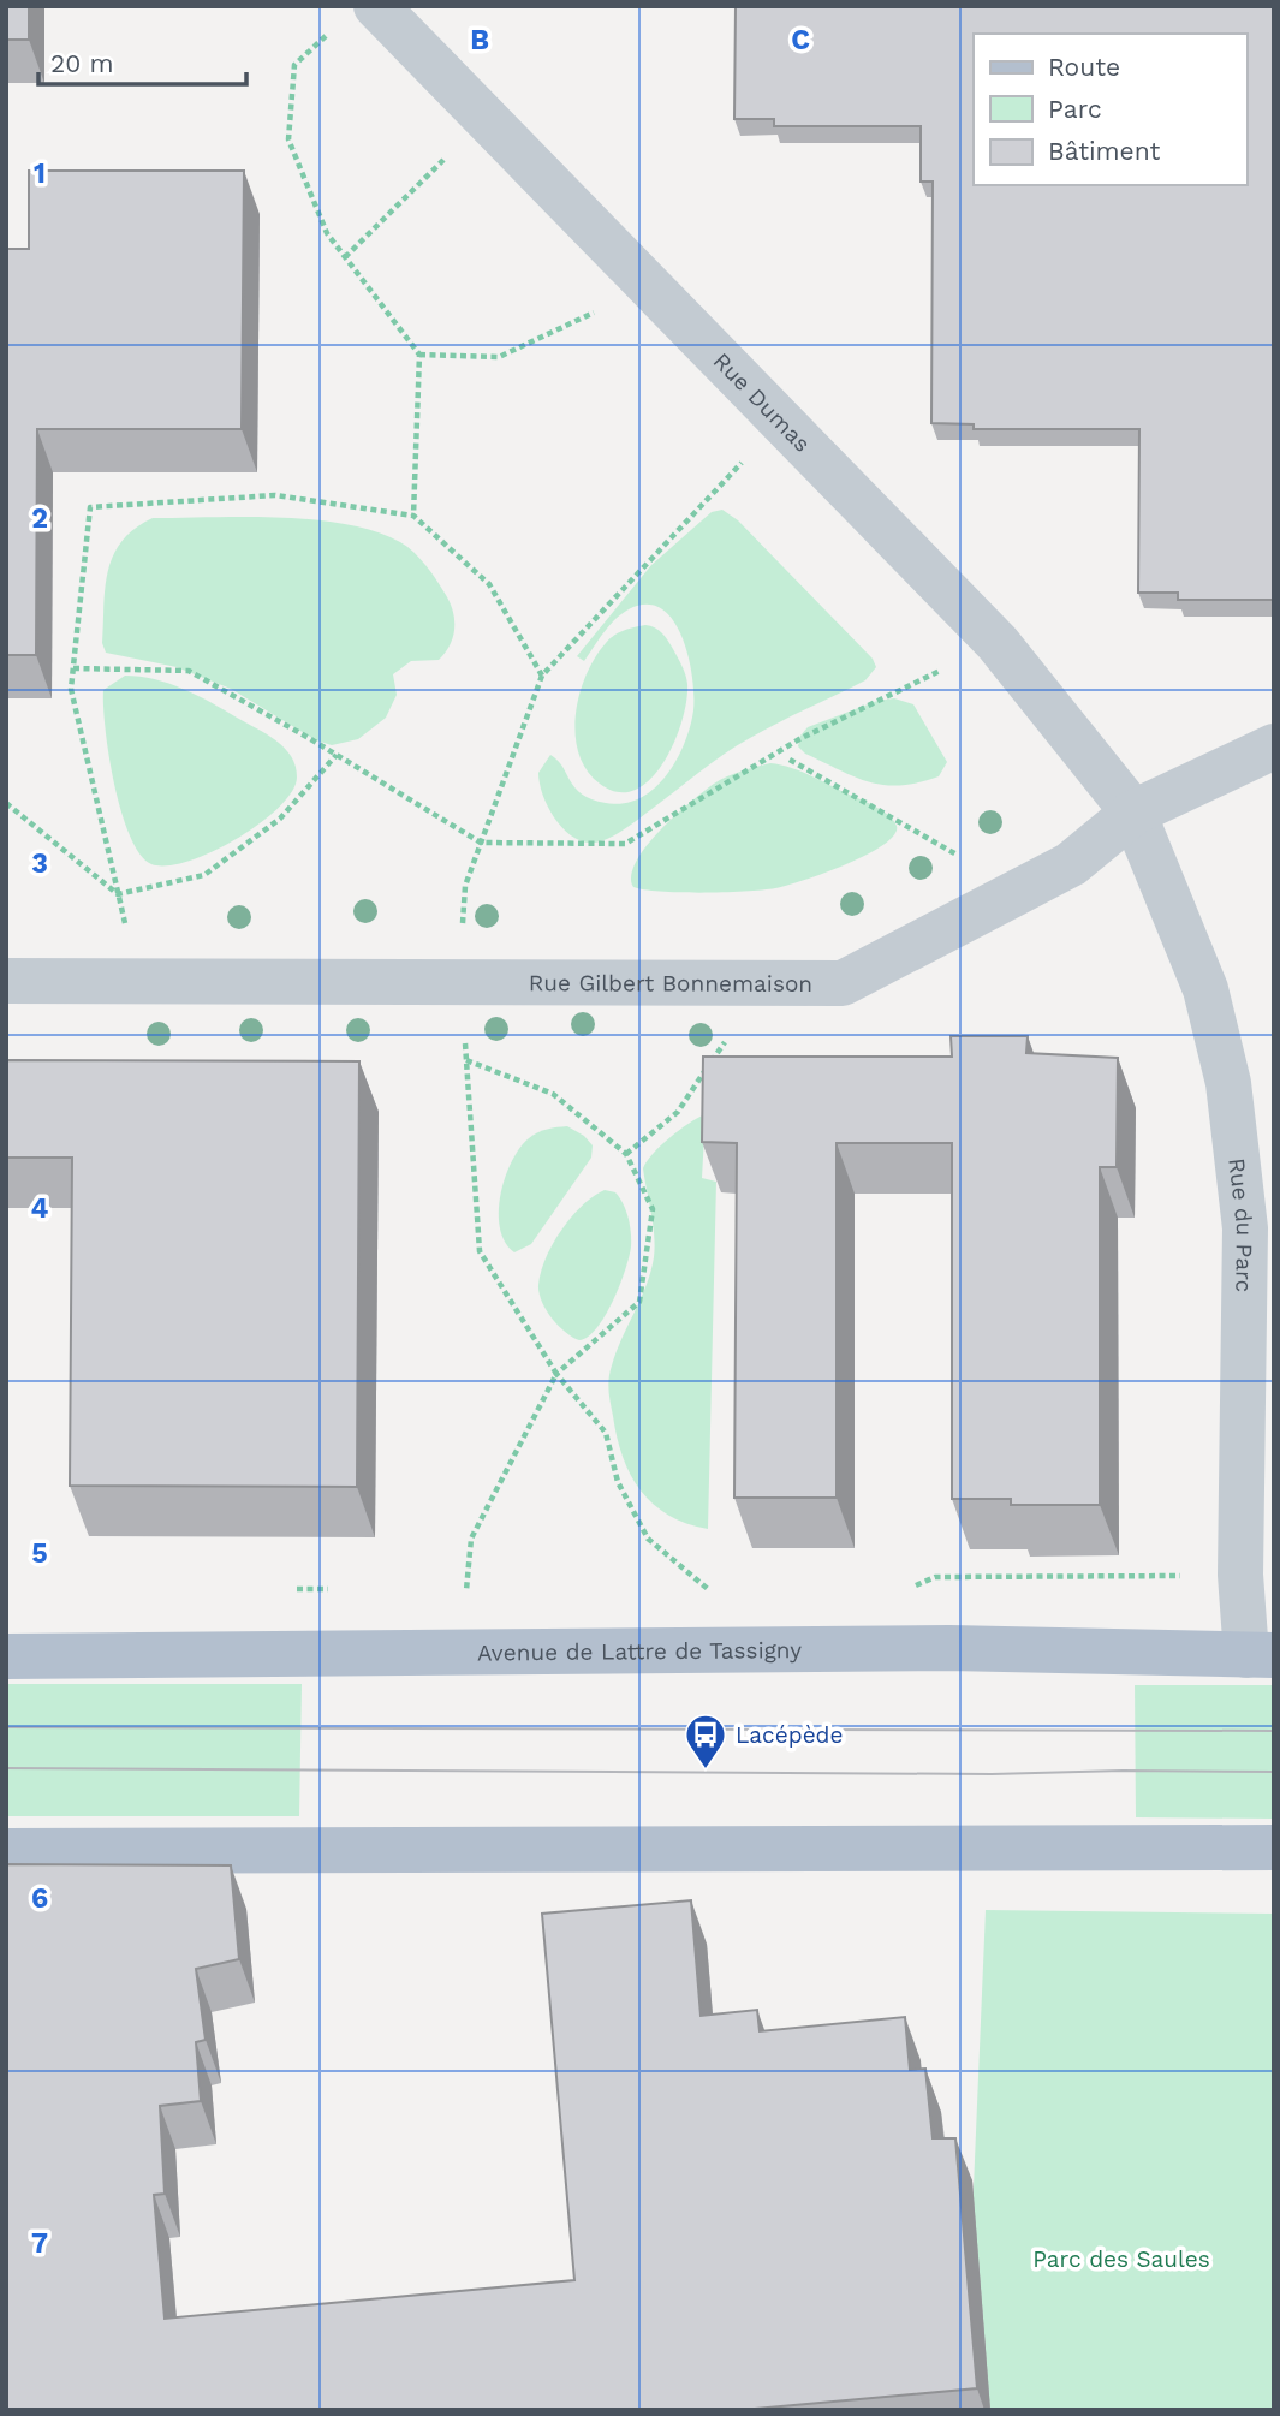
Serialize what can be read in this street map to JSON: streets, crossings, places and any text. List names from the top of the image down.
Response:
{
  "streets": {
    "main road": ["Avenue de Lattre de Tassigny"],
    "street": ["Rue Dumas", "Rue Gilbert Bonnemaison", "Rue du Parc"]
  },
  "crossings": [
    ["Rue Dumas", "Rue Gilbert Bonnemaison"],
    ["Rue Dumas", "Rue du Parc"],
    ["Rue Gilbert Bonnemaison", "Rue du Parc"],
    ["Rue du Parc", "Avenue de Lattre de Tassigny"]
  ],
  "parks": ["Parc des Saules"],
  "places": {
    "bus stop": ["Lacépède"]
  },
  "legend": ["Route", "Parc", "Bâtiment"],
  "scale_bar": "20 m",
  "grid": {
    "columns": ["B", "C"],
    "rows": [
      "1",
      "2",
      "3",
      "4",
      "5",
      "6",
      "7"
    ]
  }
}
